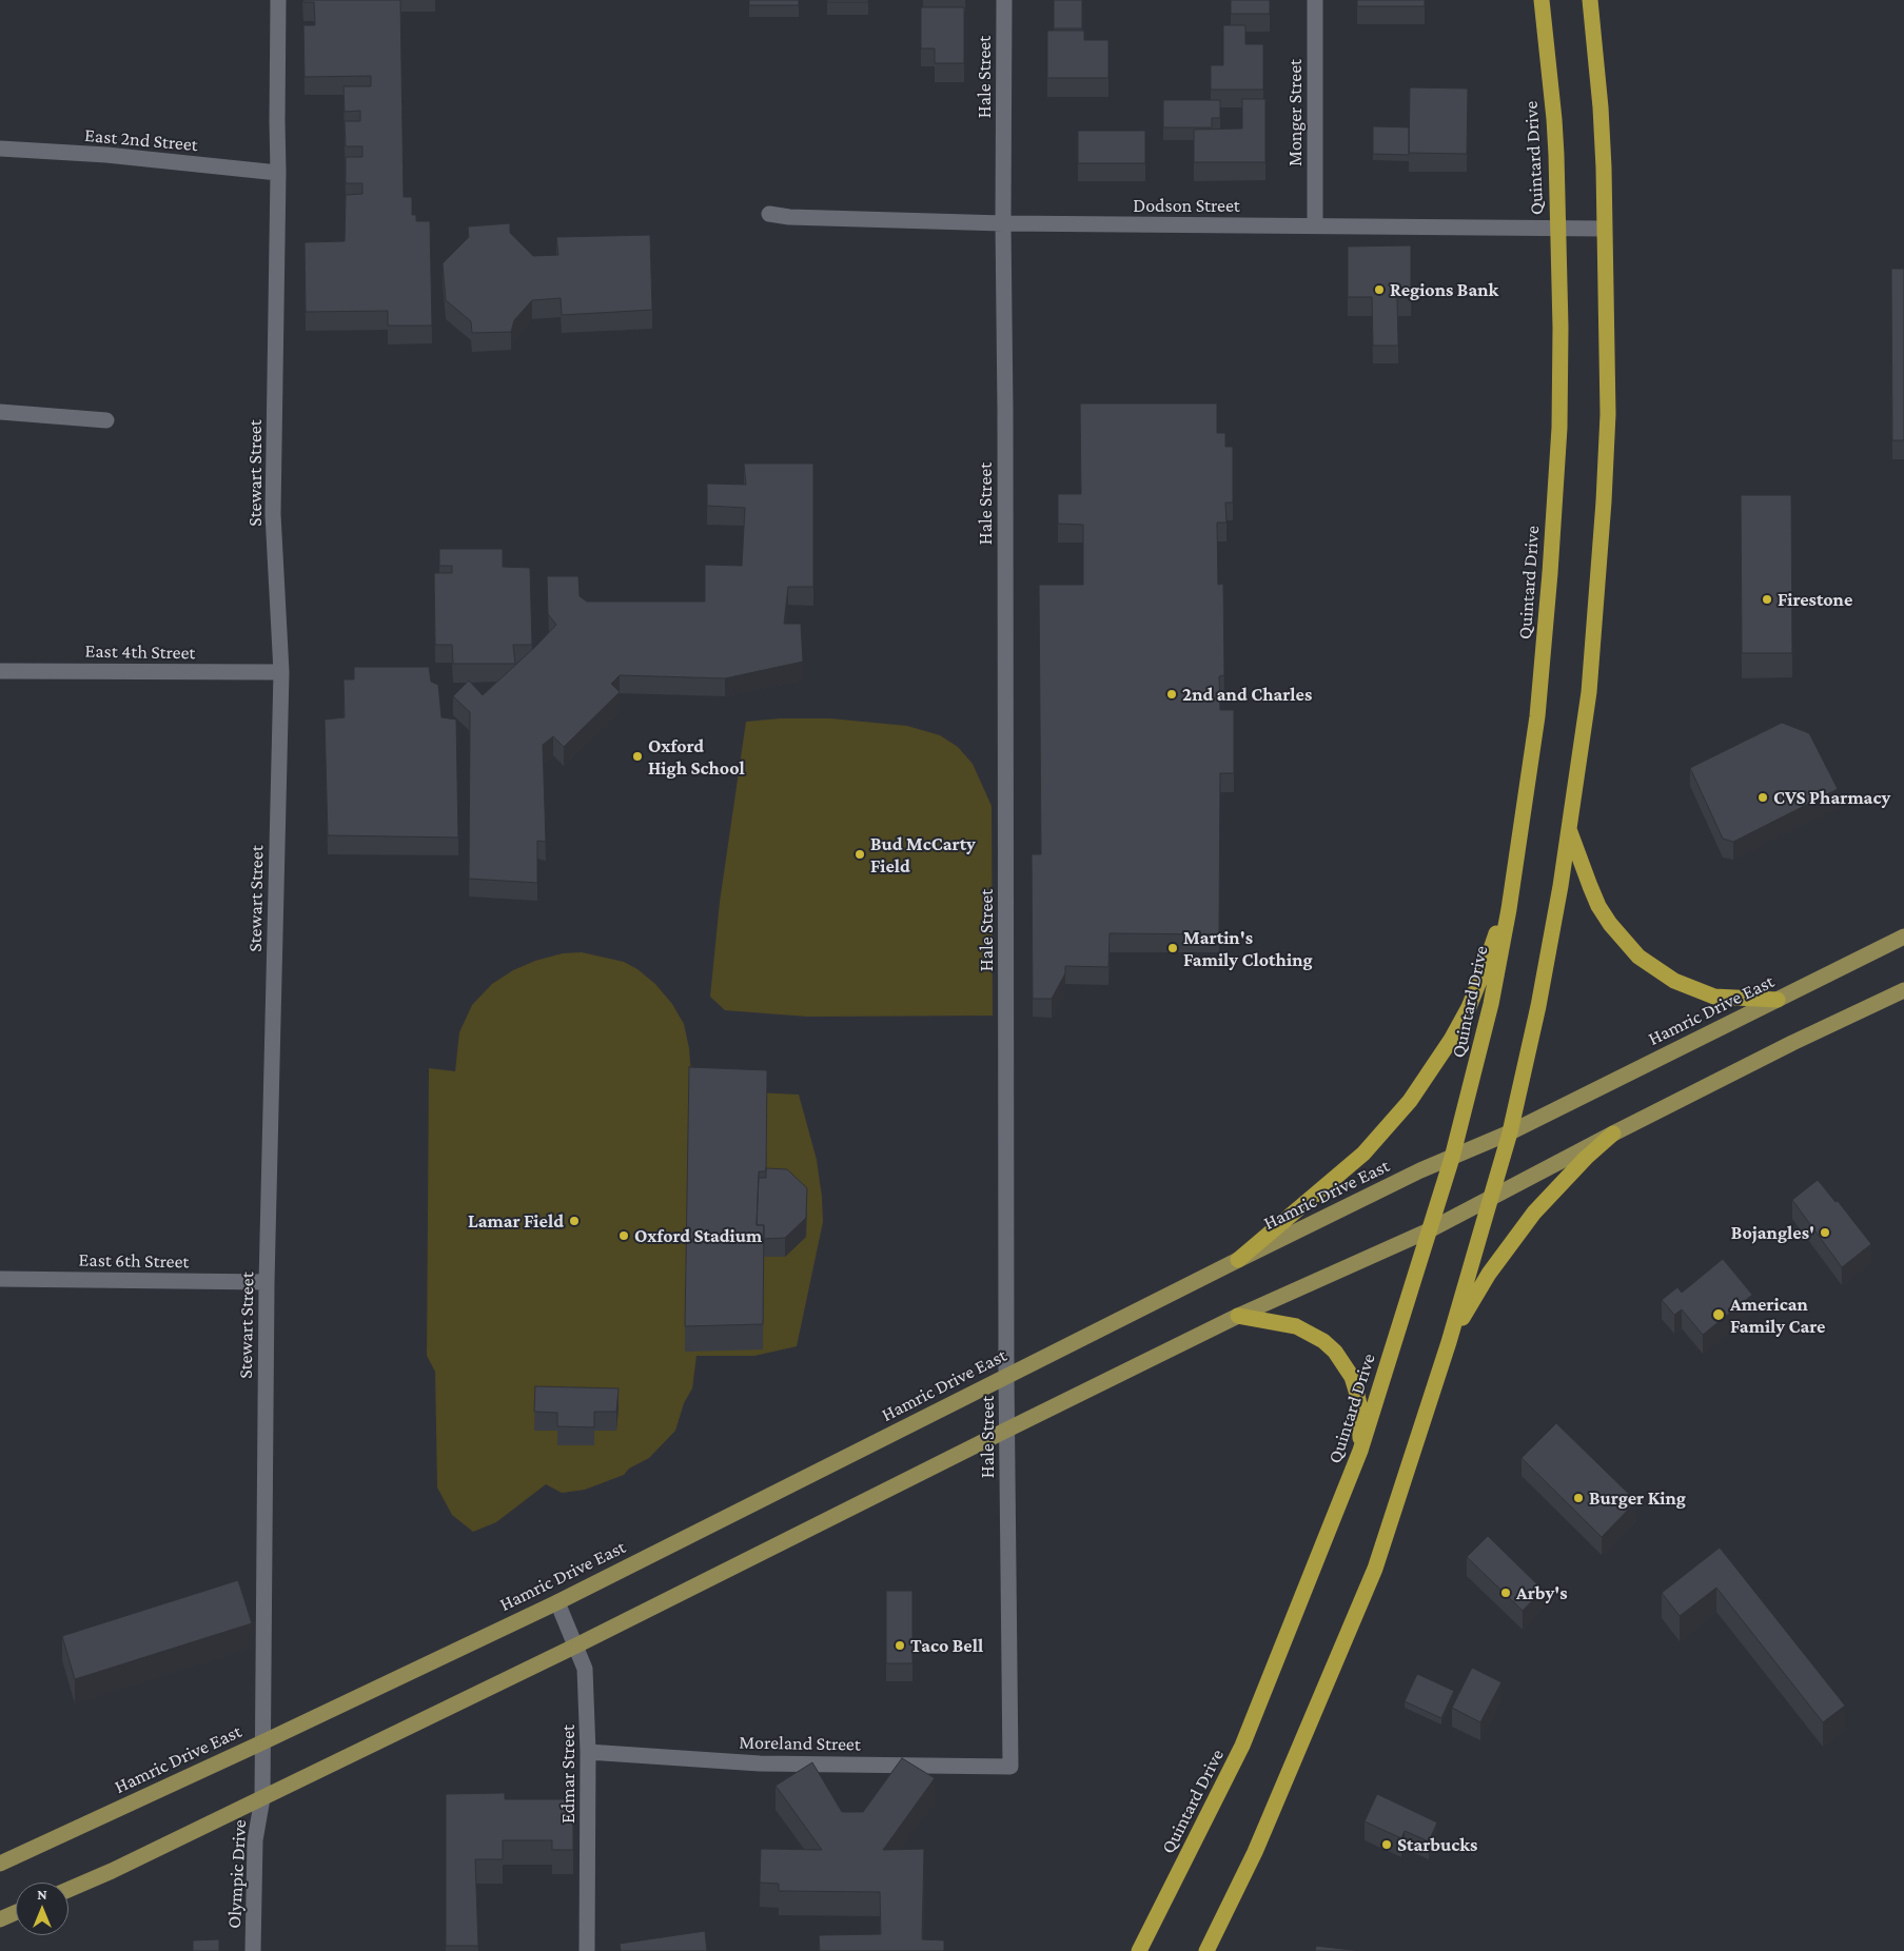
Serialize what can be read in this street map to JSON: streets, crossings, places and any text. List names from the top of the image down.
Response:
{
  "streets": {
    "highway": ["Quintard Drive"],
    "main road": ["Hamric Drive East"],
    "street": [
      "Hale Street",
      "Monger Street",
      "East 2nd Street",
      "Dodson Street",
      "Stewart Street",
      "East 4th Street",
      "East 6th Street",
      "Moreland Street",
      "Edmar Street",
      "Olympic Drive"
    ]
  },
  "crossings": [
    ["Hale Street", "Dodson Street"],
    ["Hale Street", "Hamric Drive East"],
    ["Hale Street", "Moreland Street"],
    ["Monger Street", "Dodson Street"],
    ["East 2nd Street", "Stewart Street"],
    ["Quintard Drive", "Dodson Street"],
    ["Quintard Drive", "Hamric Drive East"],
    ["Stewart Street", "East 4th Street"],
    ["Stewart Street", "Hamric Drive East"],
    ["Stewart Street", "East 6th Street"],
    ["Stewart Street", "Olympic Drive"],
    ["Hamric Drive East", "Edmar Street"],
    ["Moreland Street", "Edmar Street"]
  ],
  "places": [
    "Regions Bank",
    "Firestone",
    "2nd and Charles",
    "Oxford High School",
    "CVS Pharmacy",
    "Bud McCarty Field",
    "Martin's Family Clothing",
    "Lamar Field",
    "Bojangles'",
    "Oxford Stadium",
    "American Family Care",
    "Burger King",
    "Arby's",
    "Taco Bell",
    "Starbucks"
  ],
  "north": "top"
}
